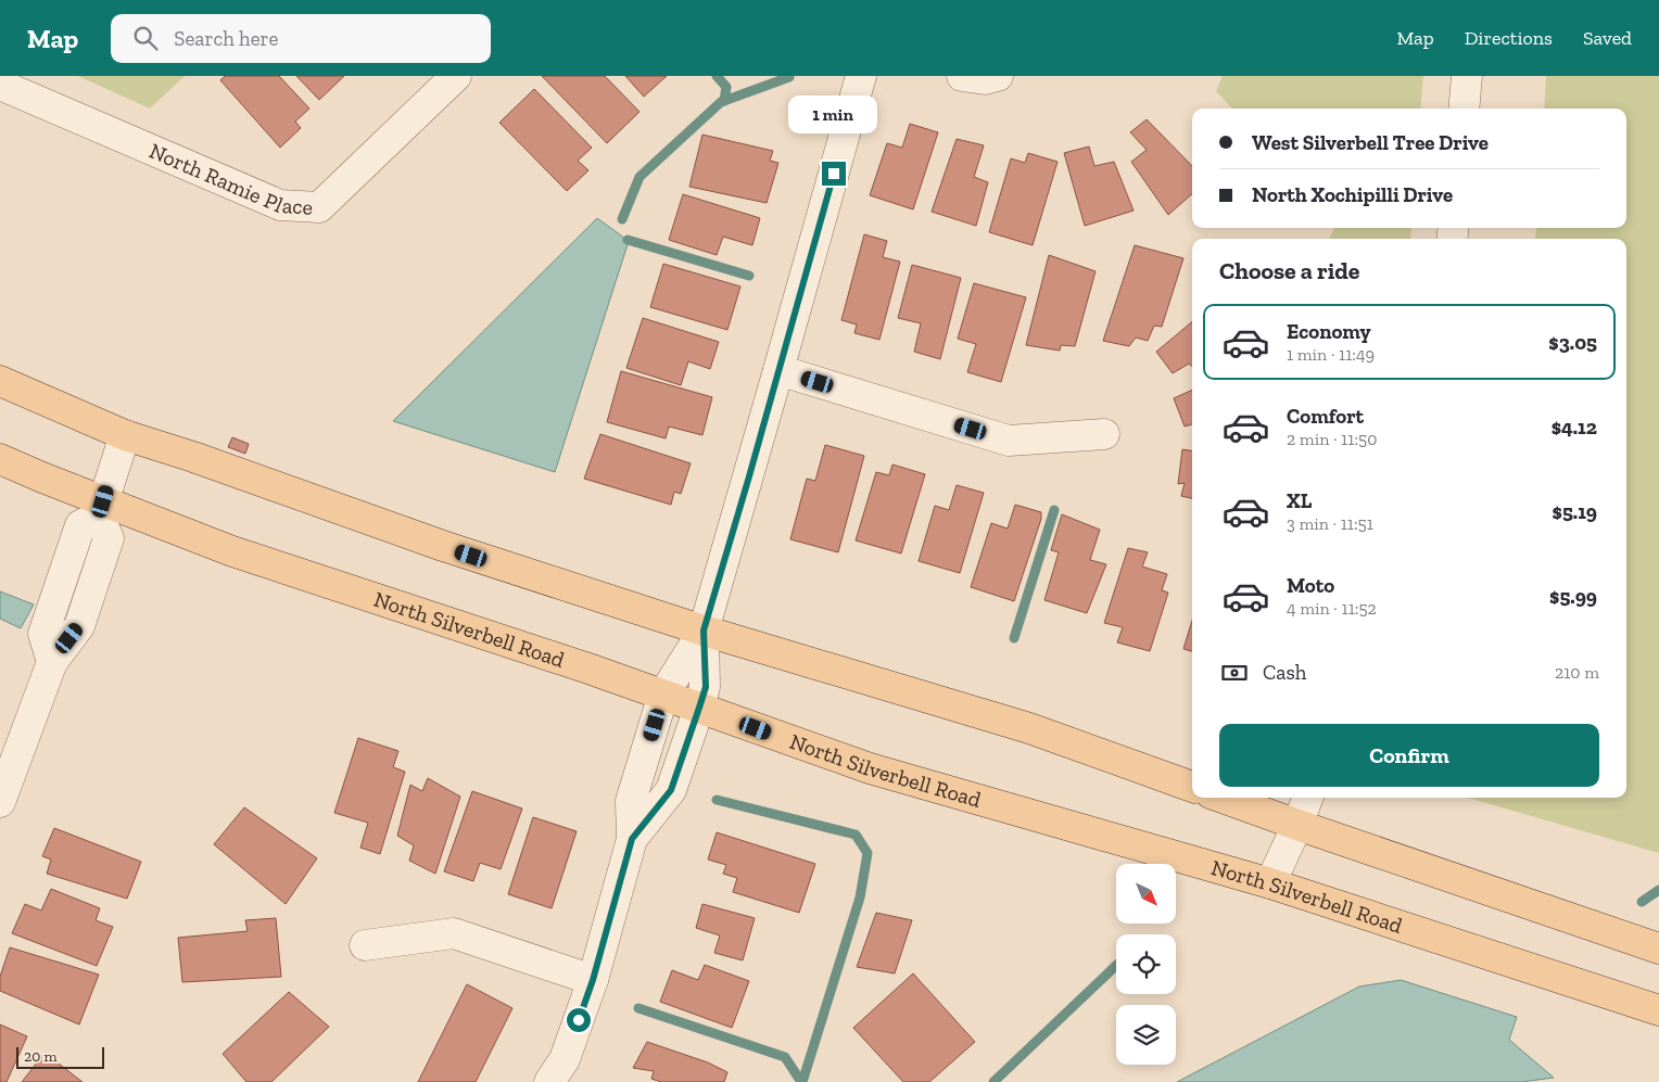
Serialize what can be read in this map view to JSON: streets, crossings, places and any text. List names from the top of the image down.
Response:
{
  "streets": {
    "main road": ["North Silverbell Road"],
    "street": ["North Ramie Place"]
  },
  "scale_bar": "20 m",
  "north": "bottom right",
  "page": {
    "header": "Map",
    "search": "Search here",
    "nav": ["Map", "Directions", "Saved"],
    "bubble": "1 min",
    "banner": ["West Silverbell Tree Drive", "North Xochipilli Drive"],
    "heading": "Choose a ride",
    "list": [
      {
        "name": "Economy",
        "note": "1 min · 11:49",
        "value": "$3.05"
      },
      {
        "name": "Comfort",
        "note": "2 min · 11:50",
        "value": "$4.12"
      },
      {
        "name": "XL",
        "note": "3 min · 11:51",
        "value": "$5.19"
      },
      {
        "name": "Moto",
        "note": "4 min · 11:52",
        "value": "$5.99"
      }
    ],
    "pay": ["Cash", "210 m"],
    "buttons": "Confirm",
    "scale": "20 m"
  }
}
